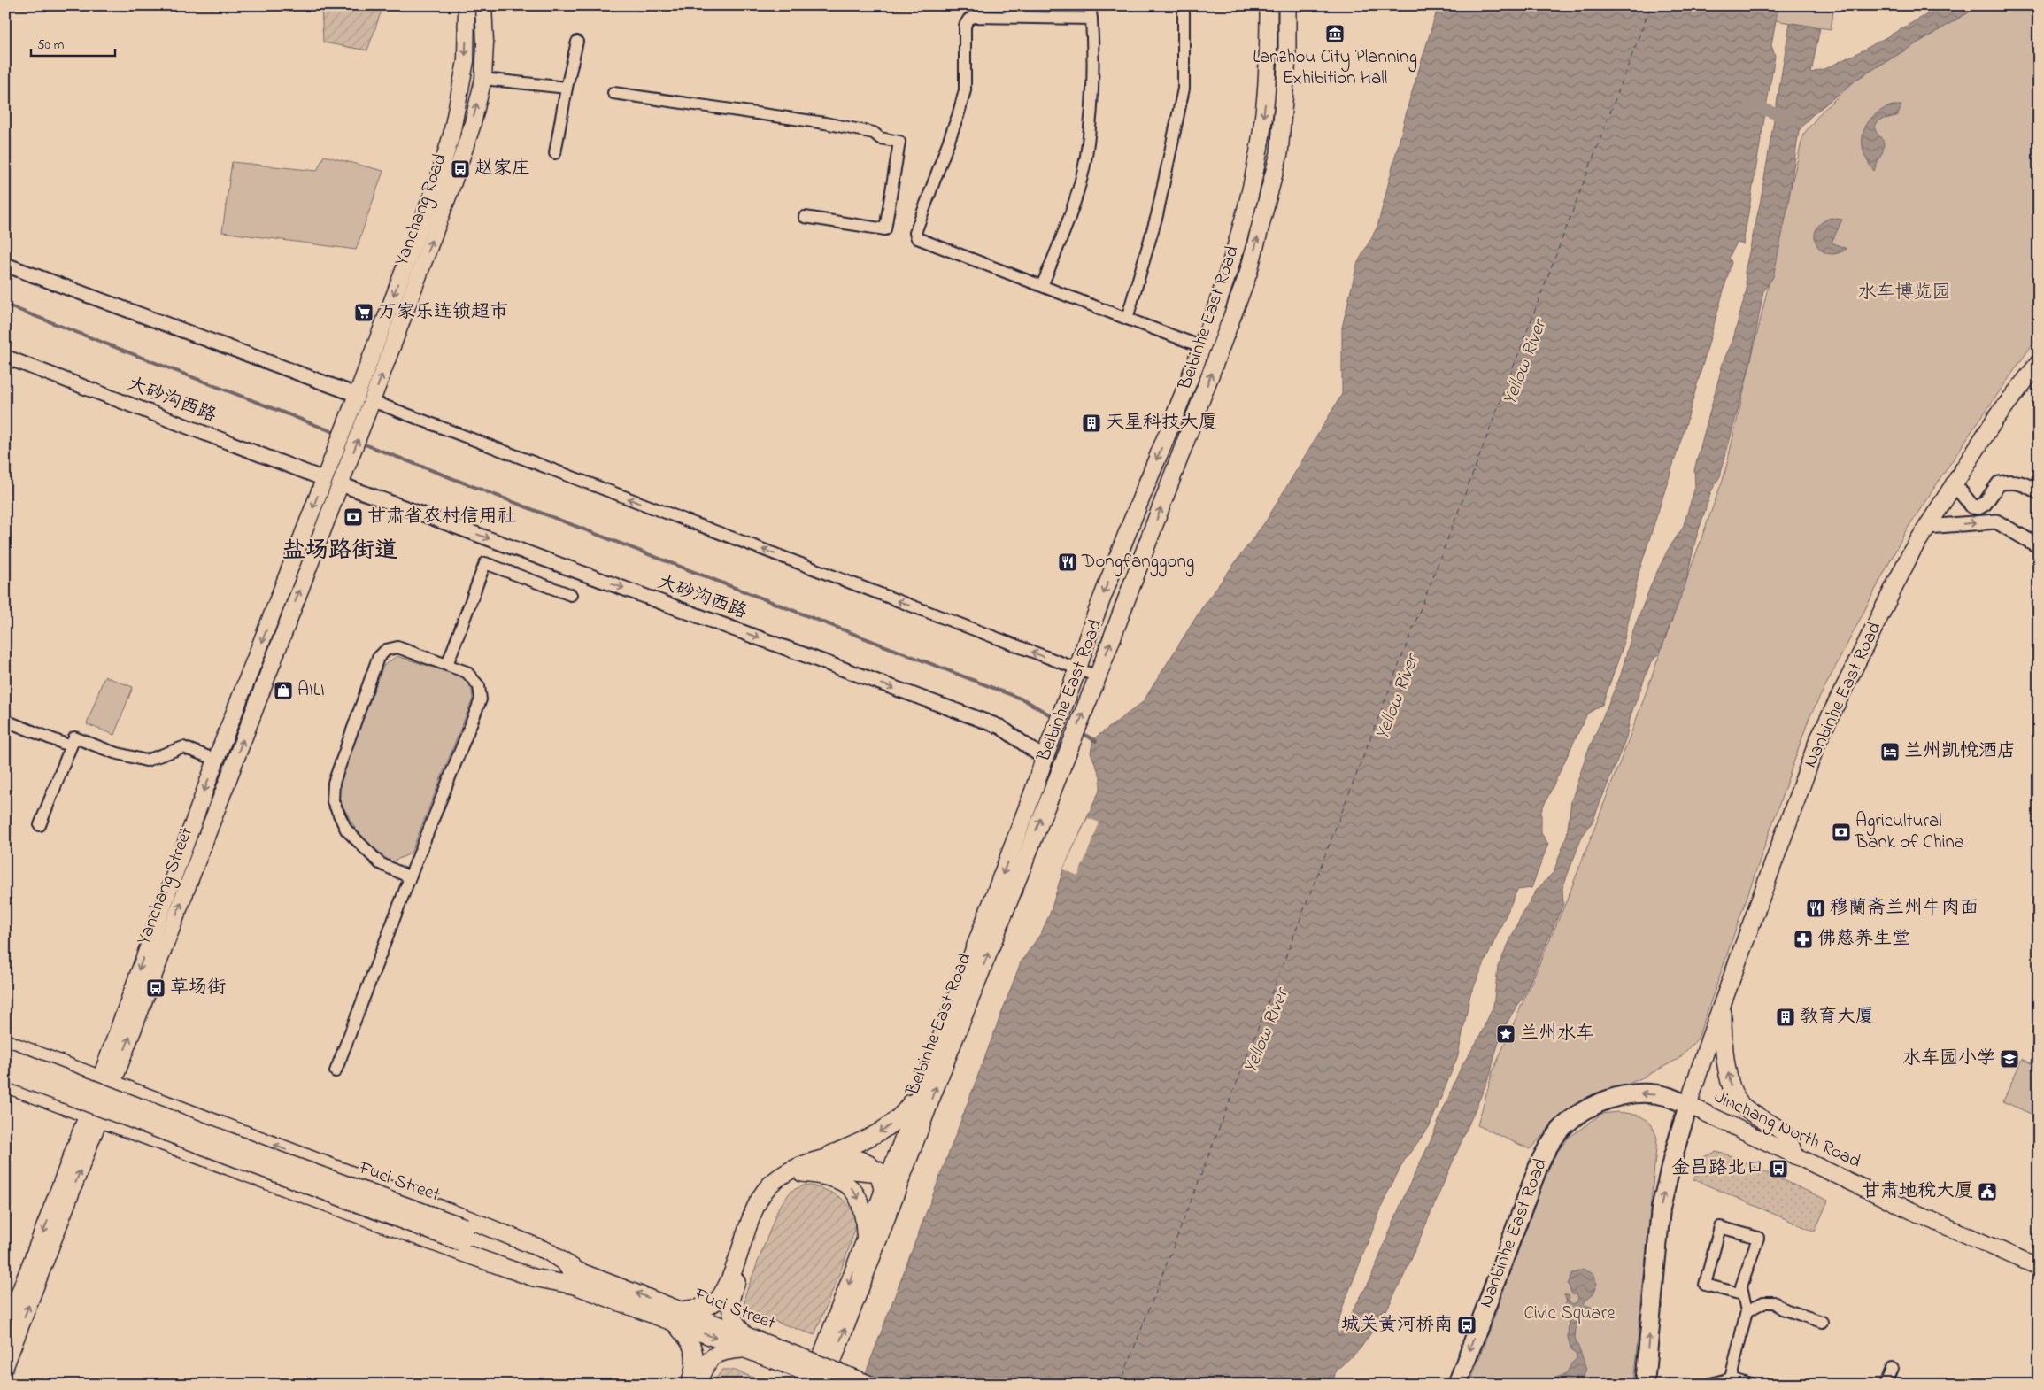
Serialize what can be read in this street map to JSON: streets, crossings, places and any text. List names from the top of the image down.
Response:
{
  "streets": {
    "highway": ["Nanbinhe East Road"],
    "main road": [
      "Yanchang Road",
      "Beibinhe East Road",
      "Yanchang Street",
      "Jinchang North Road",
      "Fuci Street"
    ],
    "street": ["大砂沟西路"]
  },
  "crossings": [
    ["Yanchang Road", "Yanchang Street"],
    ["Beibinhe East Road", "大砂沟西路"],
    ["大砂沟西路", "Yanchang Street"],
    ["Nanbinhe East Road", "Jinchang North Road"]
  ],
  "districts": ["盐场路街道"],
  "water": ["Yellow River"],
  "parks": ["水车博览园", "Civic Square"],
  "places": {
    "museum": ["Lanzhou City Planning Exhibition Hall"],
    "bus stop": [
      "赵家庄",
      "草场街",
      "金昌路北口",
      "城关黄河桥南"
    ],
    "supermarket": ["万家乐连锁超市"],
    "building": ["天星科技大厦", "教育大厦"],
    "bank": ["甘肃省农村信用社", "Agricultural Bank of China"],
    "restaurant": ["Dongfanggong", "穆蘭斋兰州牛肉面"],
    "shop": ["AILI"],
    "hotel": ["兰州凯悦酒店"],
    "pharmacy": ["佛慈养生堂"],
    "place": ["兰州水车"],
    "school or university": ["水车园小学"],
    "public building": ["甘肃地税大厦"]
  },
  "scale_bar": "50 m"
}
